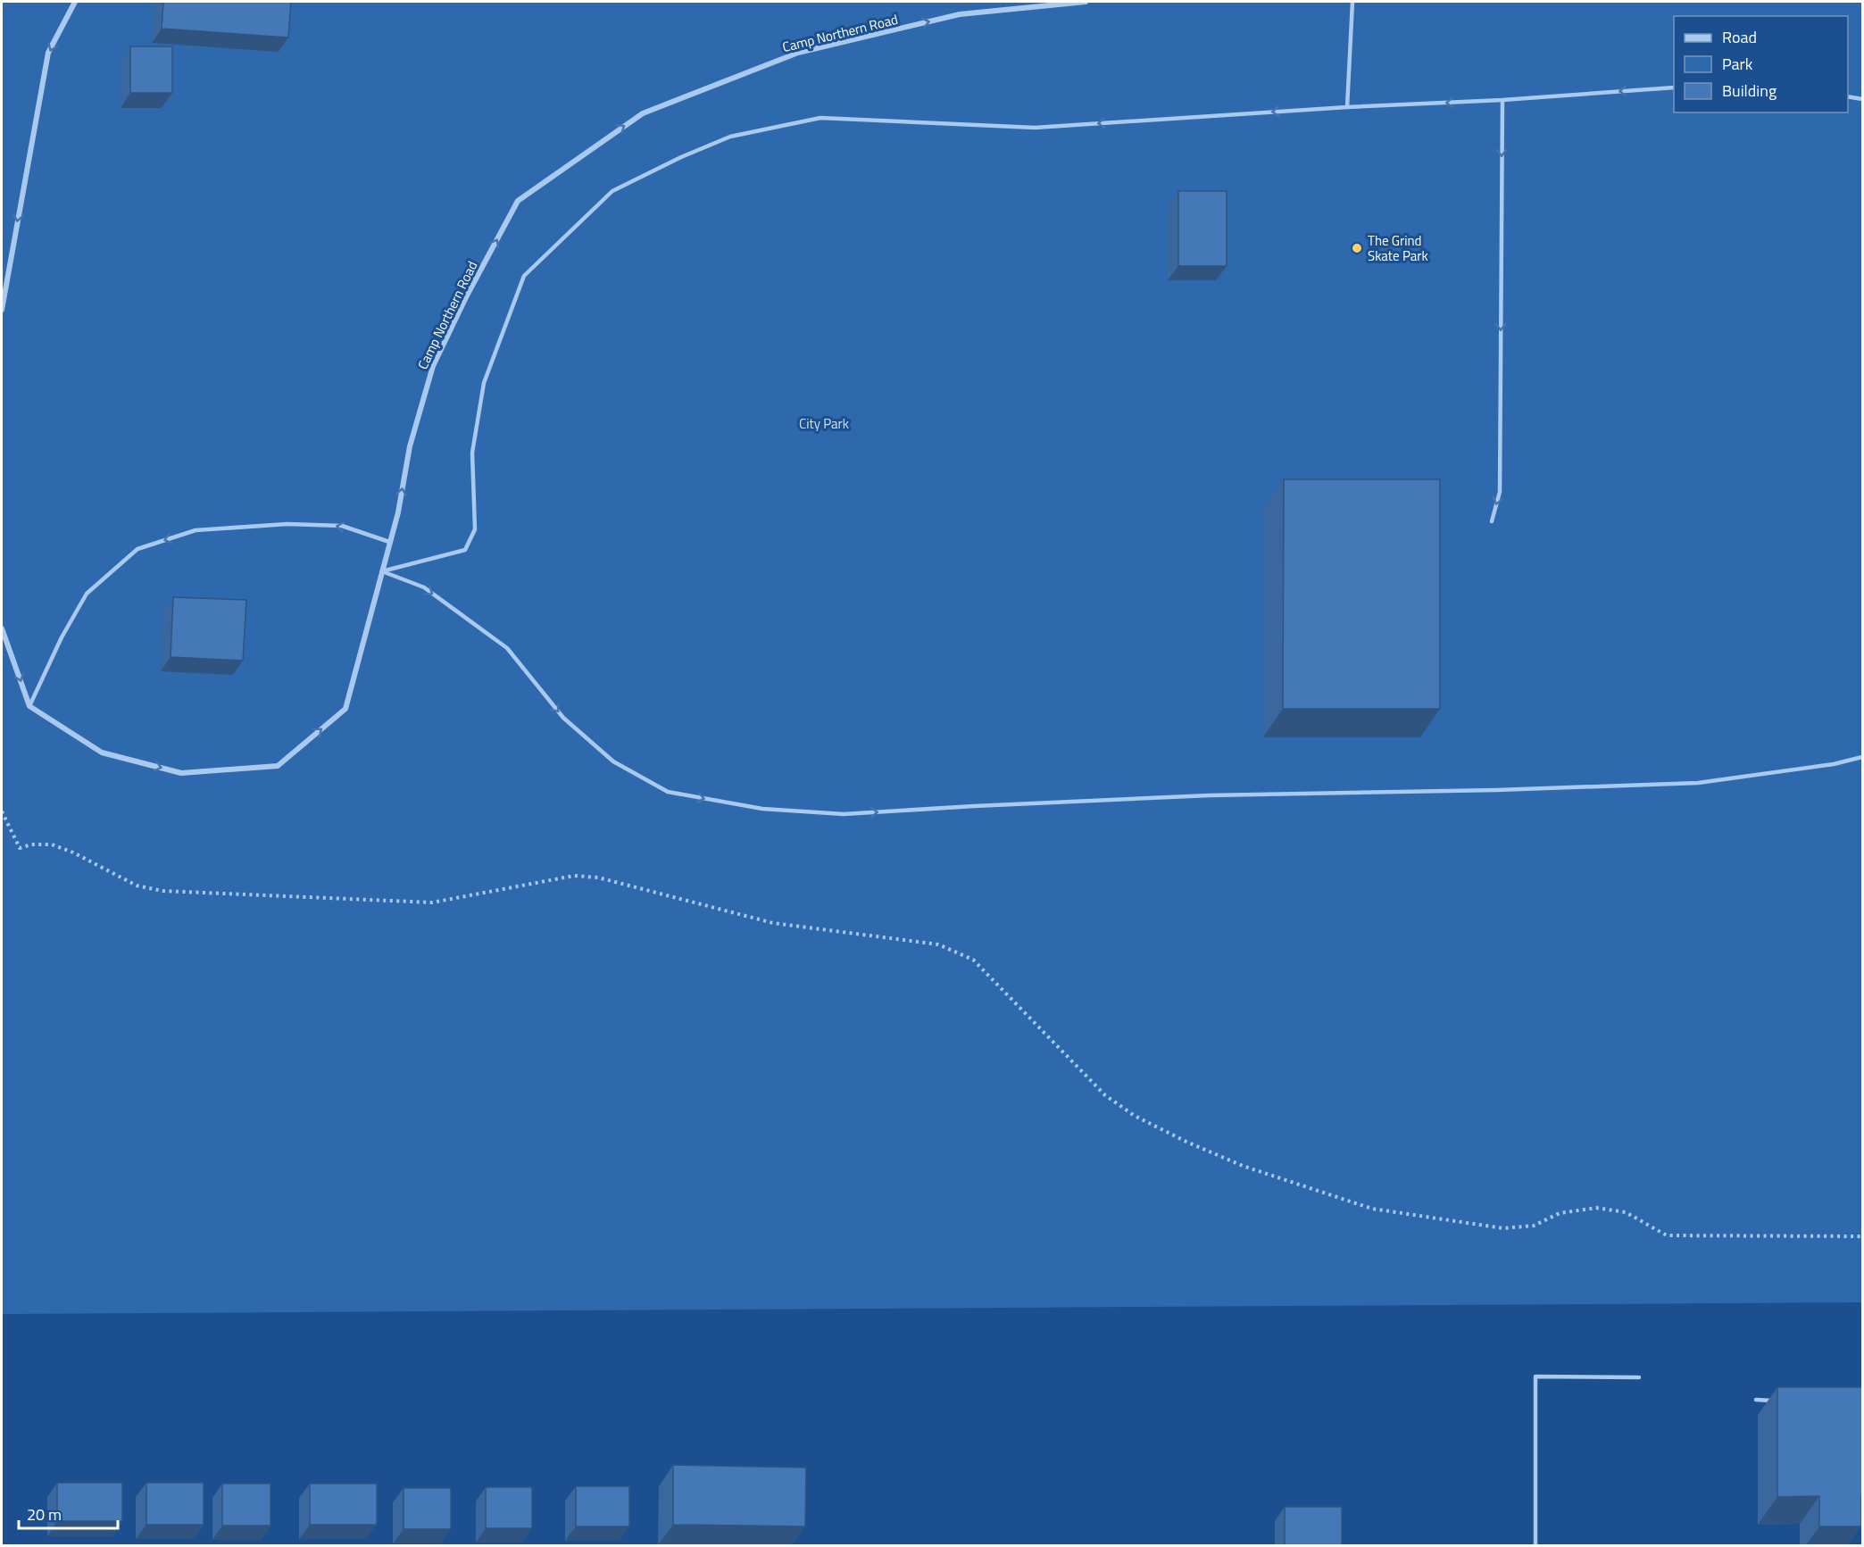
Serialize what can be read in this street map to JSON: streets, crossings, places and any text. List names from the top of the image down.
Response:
{
  "streets": {
    "street": ["Camp Northern Road"]
  },
  "one_way": ["Camp Northern Road"],
  "parks": ["City Park"],
  "places": ["The Grind Skate Park"],
  "legend": ["Road", "Park", "Building"],
  "scale_bar": "20 m"
}
